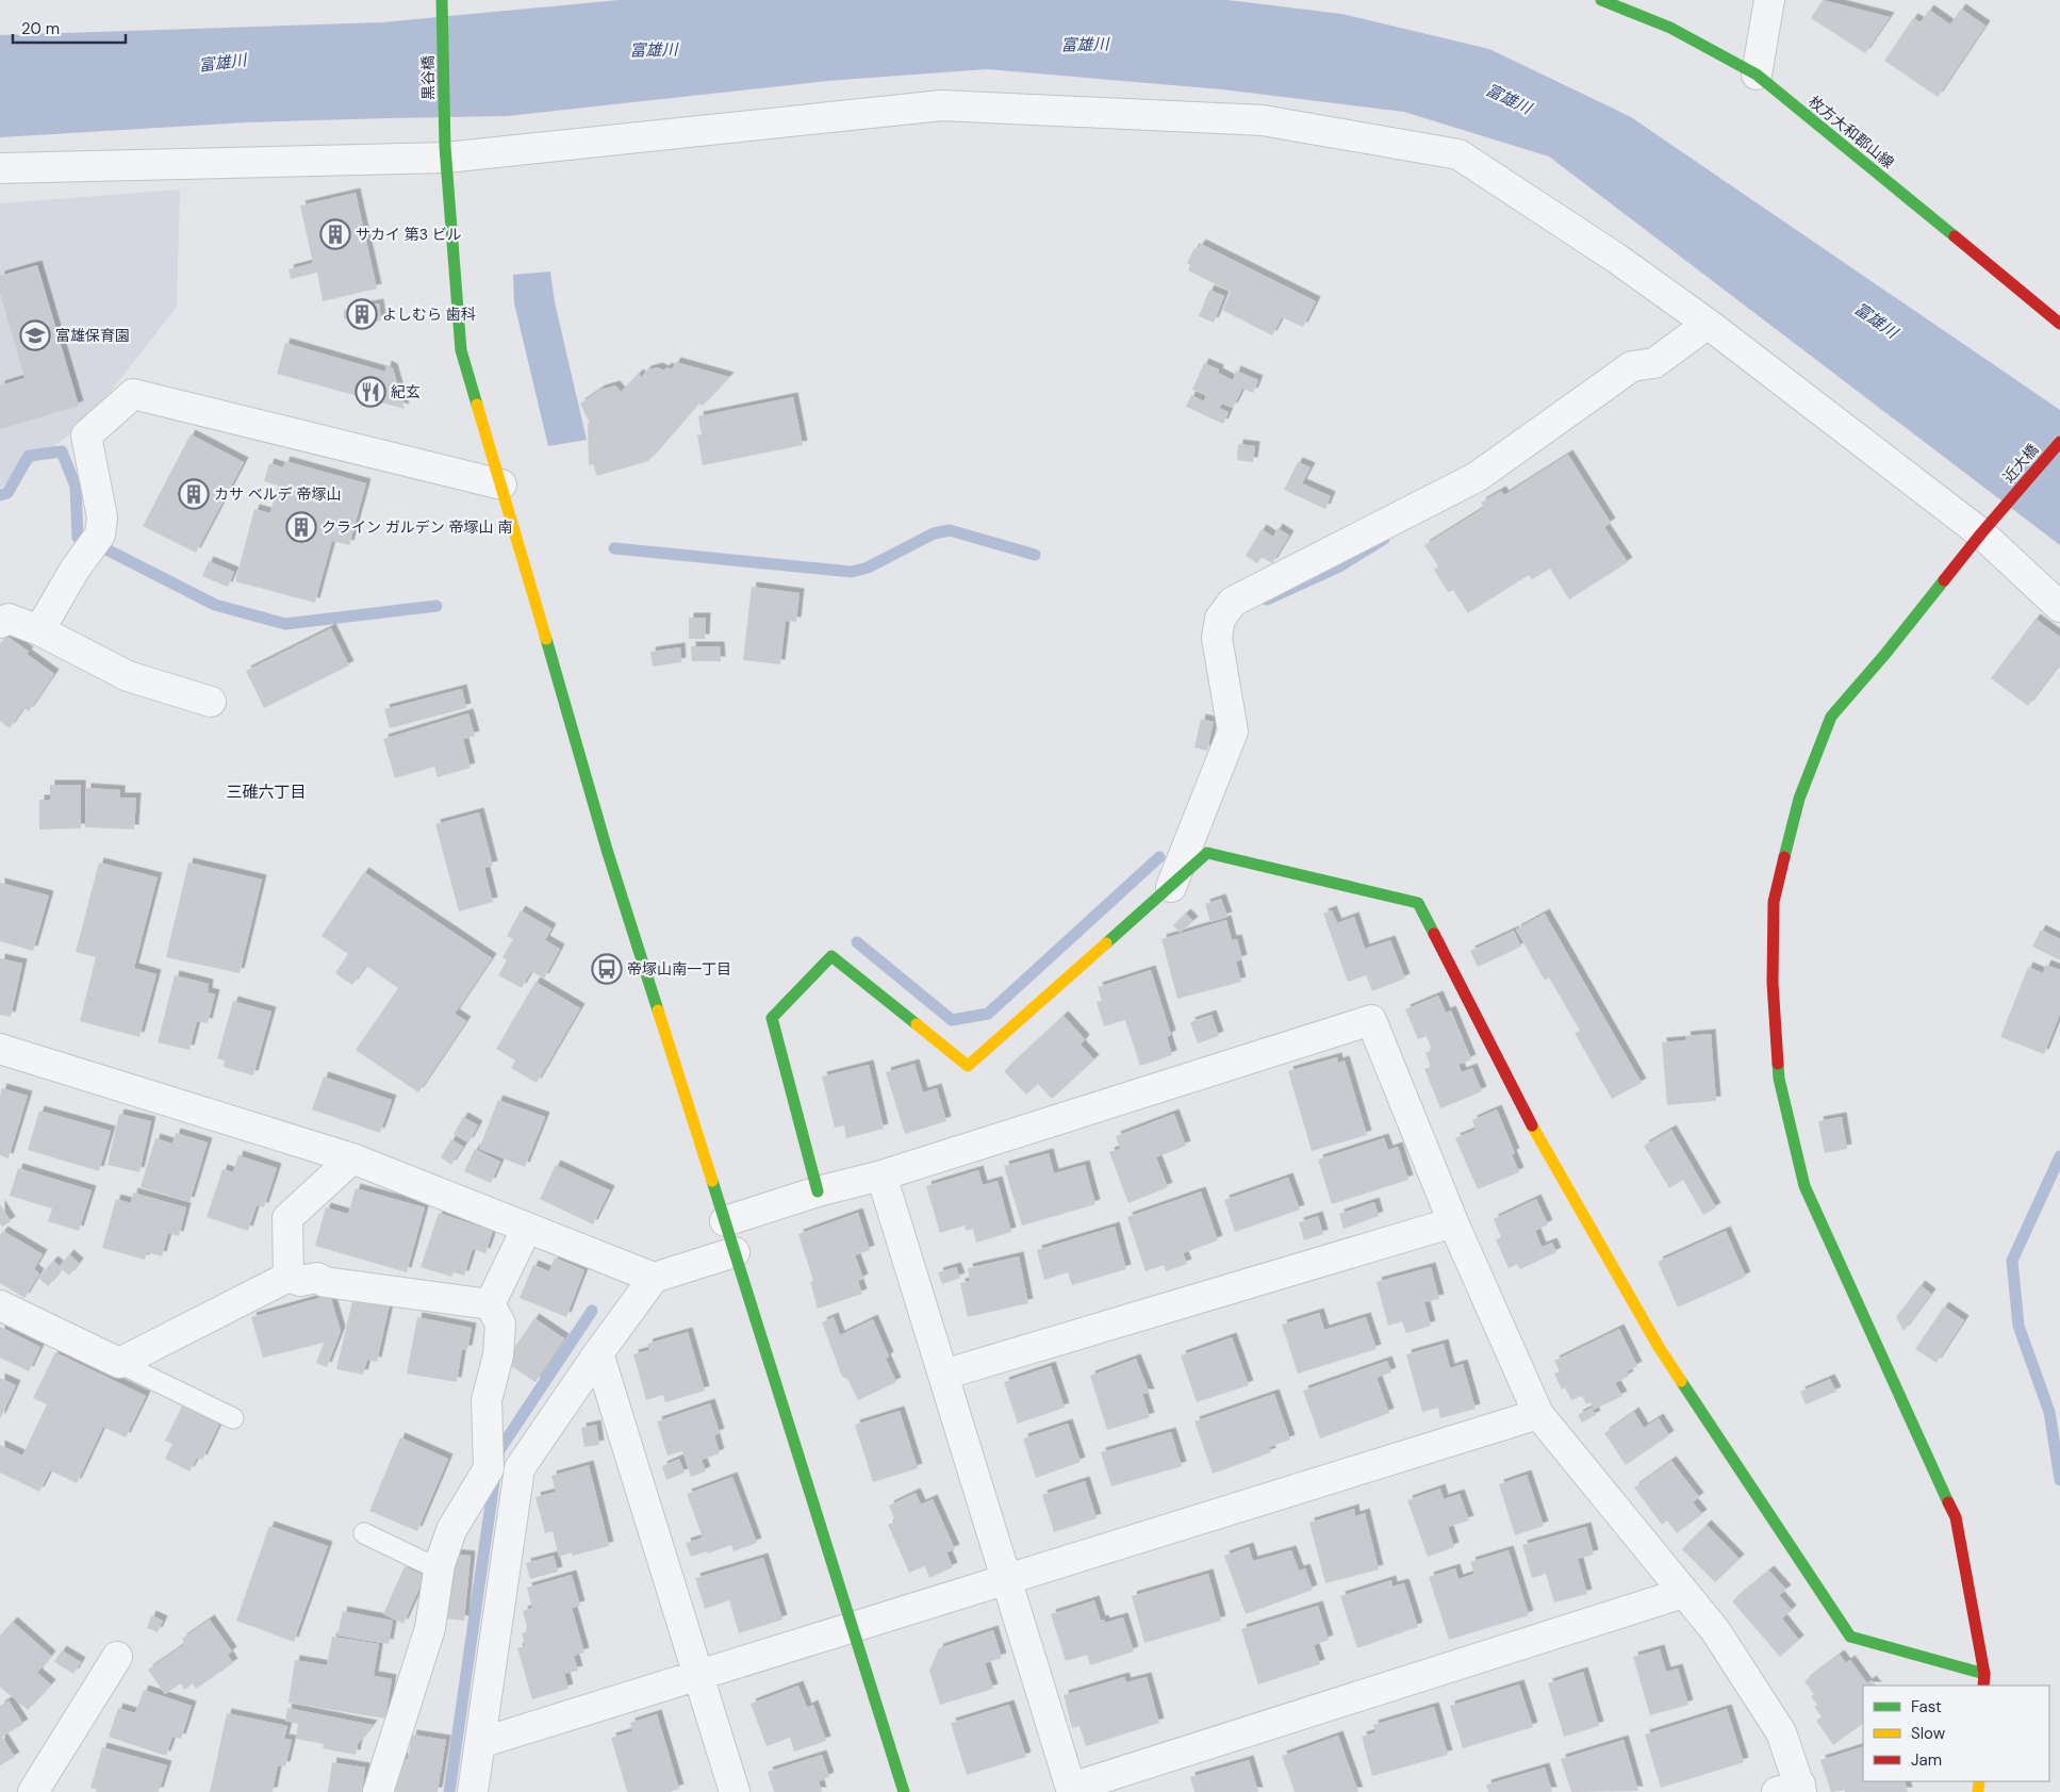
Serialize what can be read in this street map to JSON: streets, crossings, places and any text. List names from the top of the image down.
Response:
{
  "streets": {
    "street": ["黒谷橋", "枚方大和郡山線", "近大橋"]
  },
  "districts": ["三碓六丁目"],
  "water": ["富雄川"],
  "places": {
    "building": [
      "サカイ 第3 ビル",
      "よしむら 歯科",
      "カサ ベルデ 帝塚山",
      "クライン ガルデン 帝塚山 南"
    ],
    "school or university": ["富雄保育園"],
    "restaurant": ["紀玄"],
    "bus stop": ["帝塚山南一丁目"]
  },
  "legend": ["Fast", "Slow", "Jam"],
  "scale_bar": "20 m"
}
